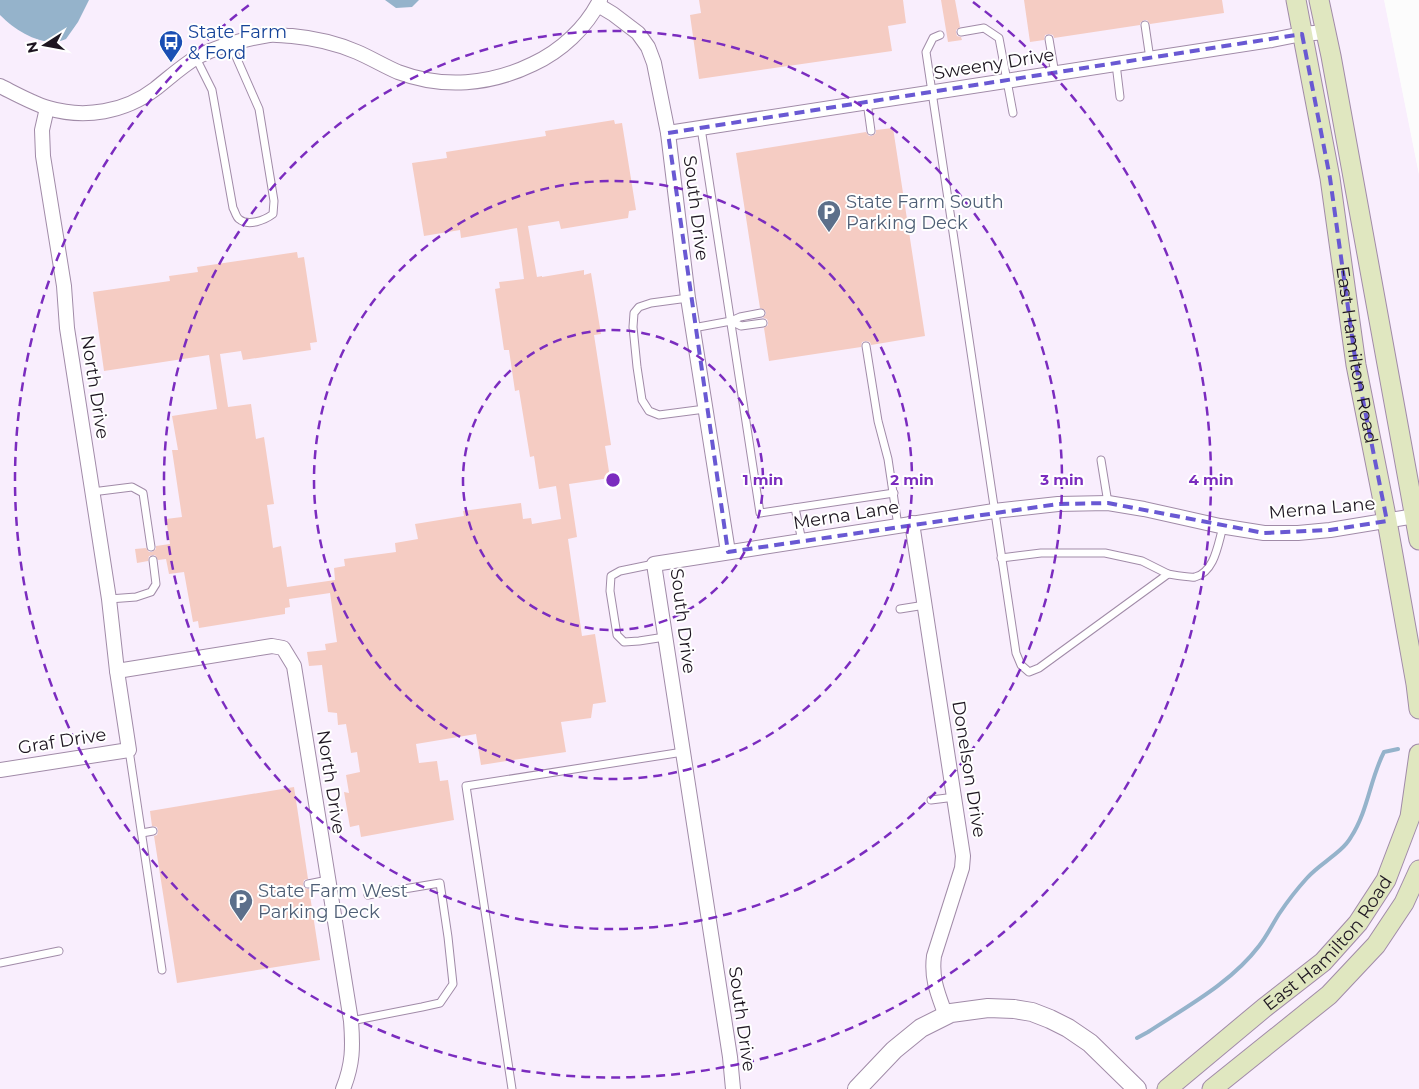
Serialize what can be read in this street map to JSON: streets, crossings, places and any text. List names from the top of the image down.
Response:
{
  "streets": {
    "main road": ["East Hamilton Road"],
    "street": [
      "Sweeny Drive",
      "South Drive",
      "North Drive",
      "Merna Lane",
      "Graf Drive",
      "Donelson Drive"
    ]
  },
  "crossings": [
    ["Sweeny Drive", "South Drive"],
    ["Sweeny Drive", "East Hamilton Road"],
    ["South Drive", "Merna Lane"],
    ["East Hamilton Road", "Merna Lane"],
    ["North Drive", "Graf Drive"],
    ["Merna Lane", "Donelson Drive"]
  ],
  "places": {
    "bus stop": ["State Farm & Ford"],
    "parking": ["State Farm South Parking Deck", "State Farm West Parking Deck"]
  },
  "north": "left",
  "rings": [
    "1 min",
    "2 min",
    "3 min",
    "4 min"
  ]
}
